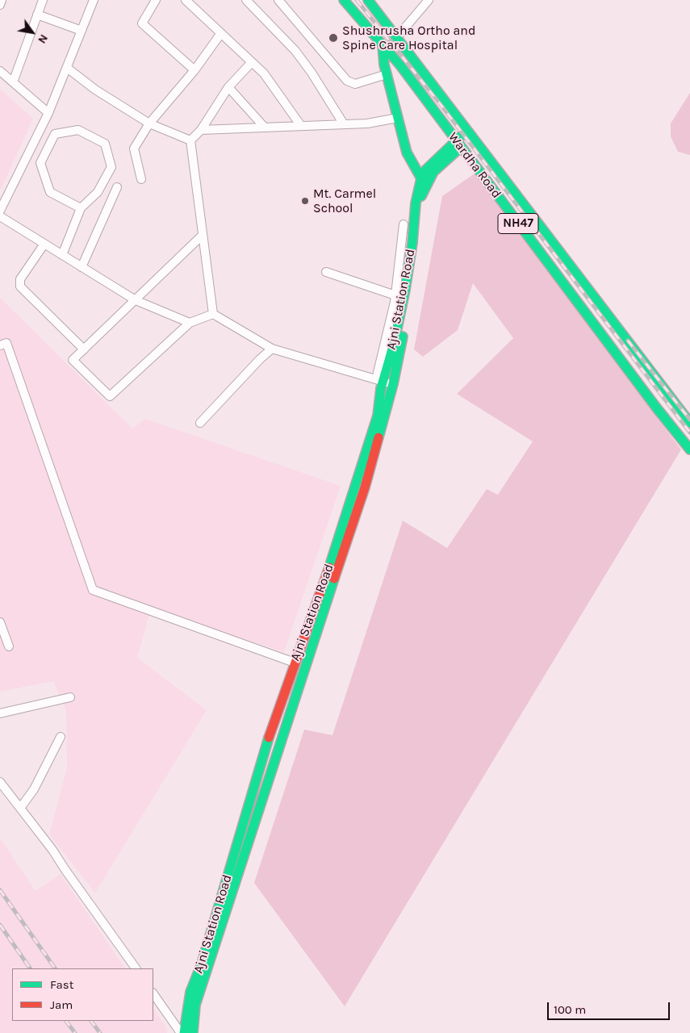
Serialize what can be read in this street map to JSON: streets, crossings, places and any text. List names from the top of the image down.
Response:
{
  "streets": {
    "main road": ["Wardha Road", "NH47", "Ajni Station Road"]
  },
  "places": ["Shushrusha Ortho and Spine Care Hospital", "Mt. Carmel School"],
  "legend": ["Fast", "Jam"],
  "scale_bar": "100 m",
  "north": "bottom right"
}
